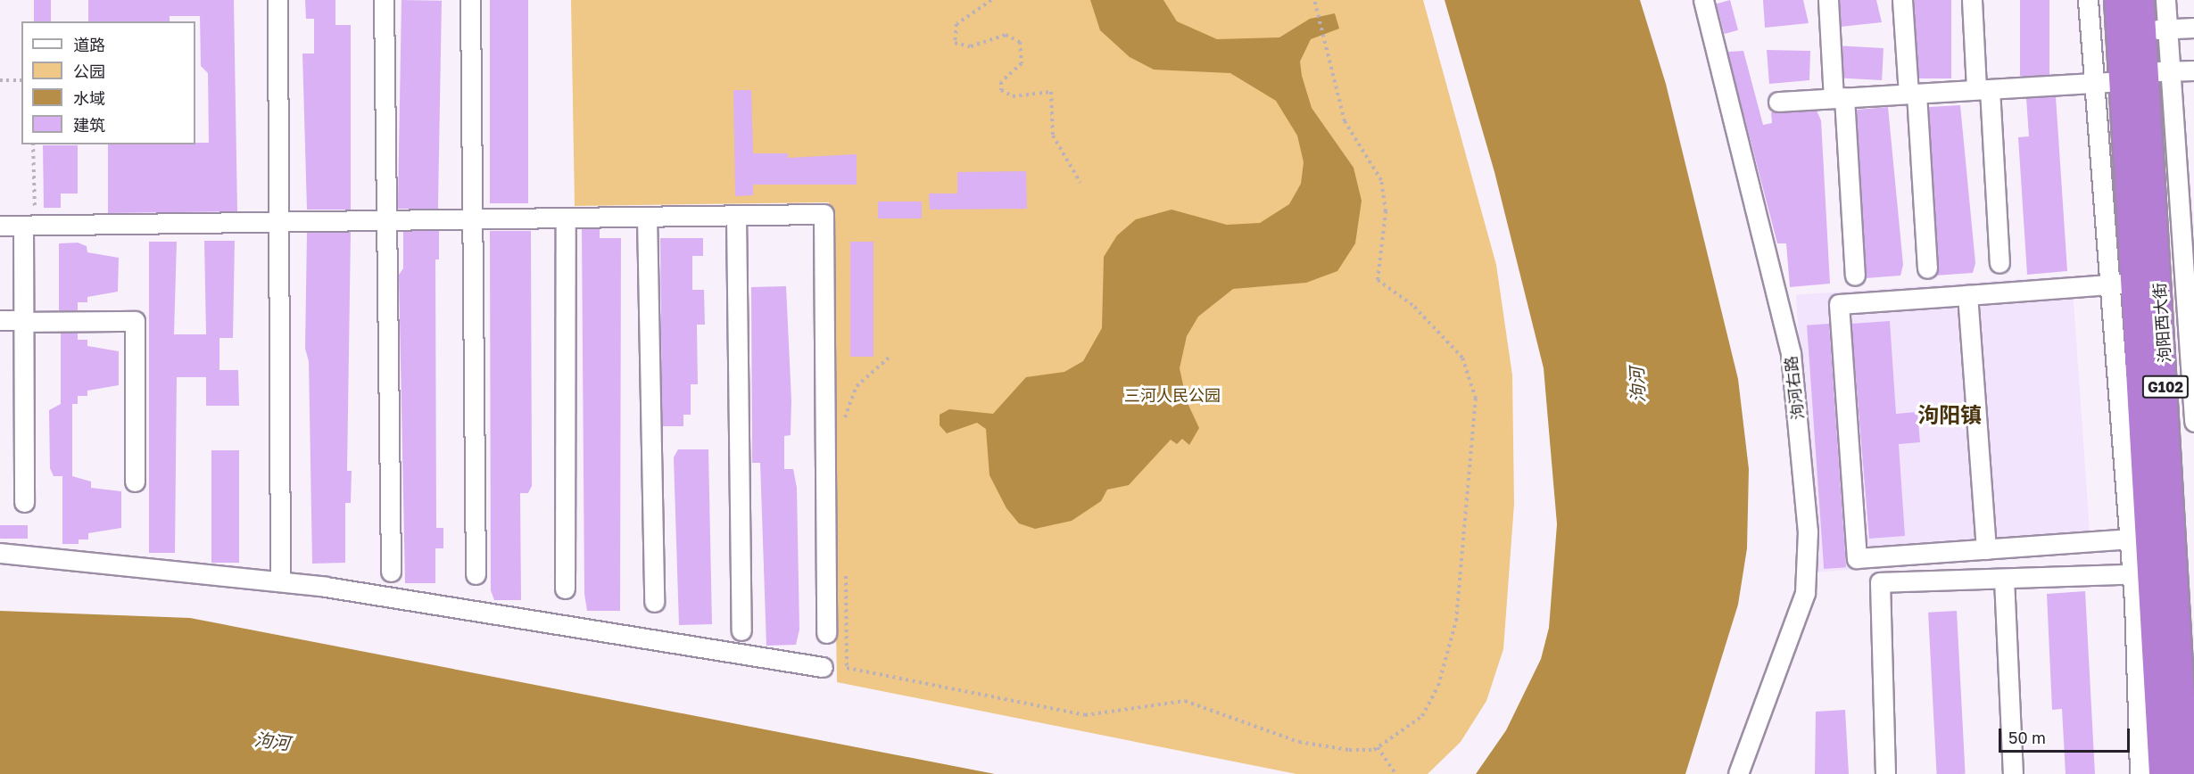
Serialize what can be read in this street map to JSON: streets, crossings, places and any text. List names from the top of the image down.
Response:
{
  "streets": {
    "highway": ["泃阳西大街", "G102"],
    "street": ["泃河右路"]
  },
  "districts": ["泃阳镇"],
  "water": ["泃河"],
  "parks": ["三河人民公园"],
  "legend": [
    "道路",
    "公园",
    "水域",
    "建筑"
  ],
  "scale_bar": "50 m"
}
